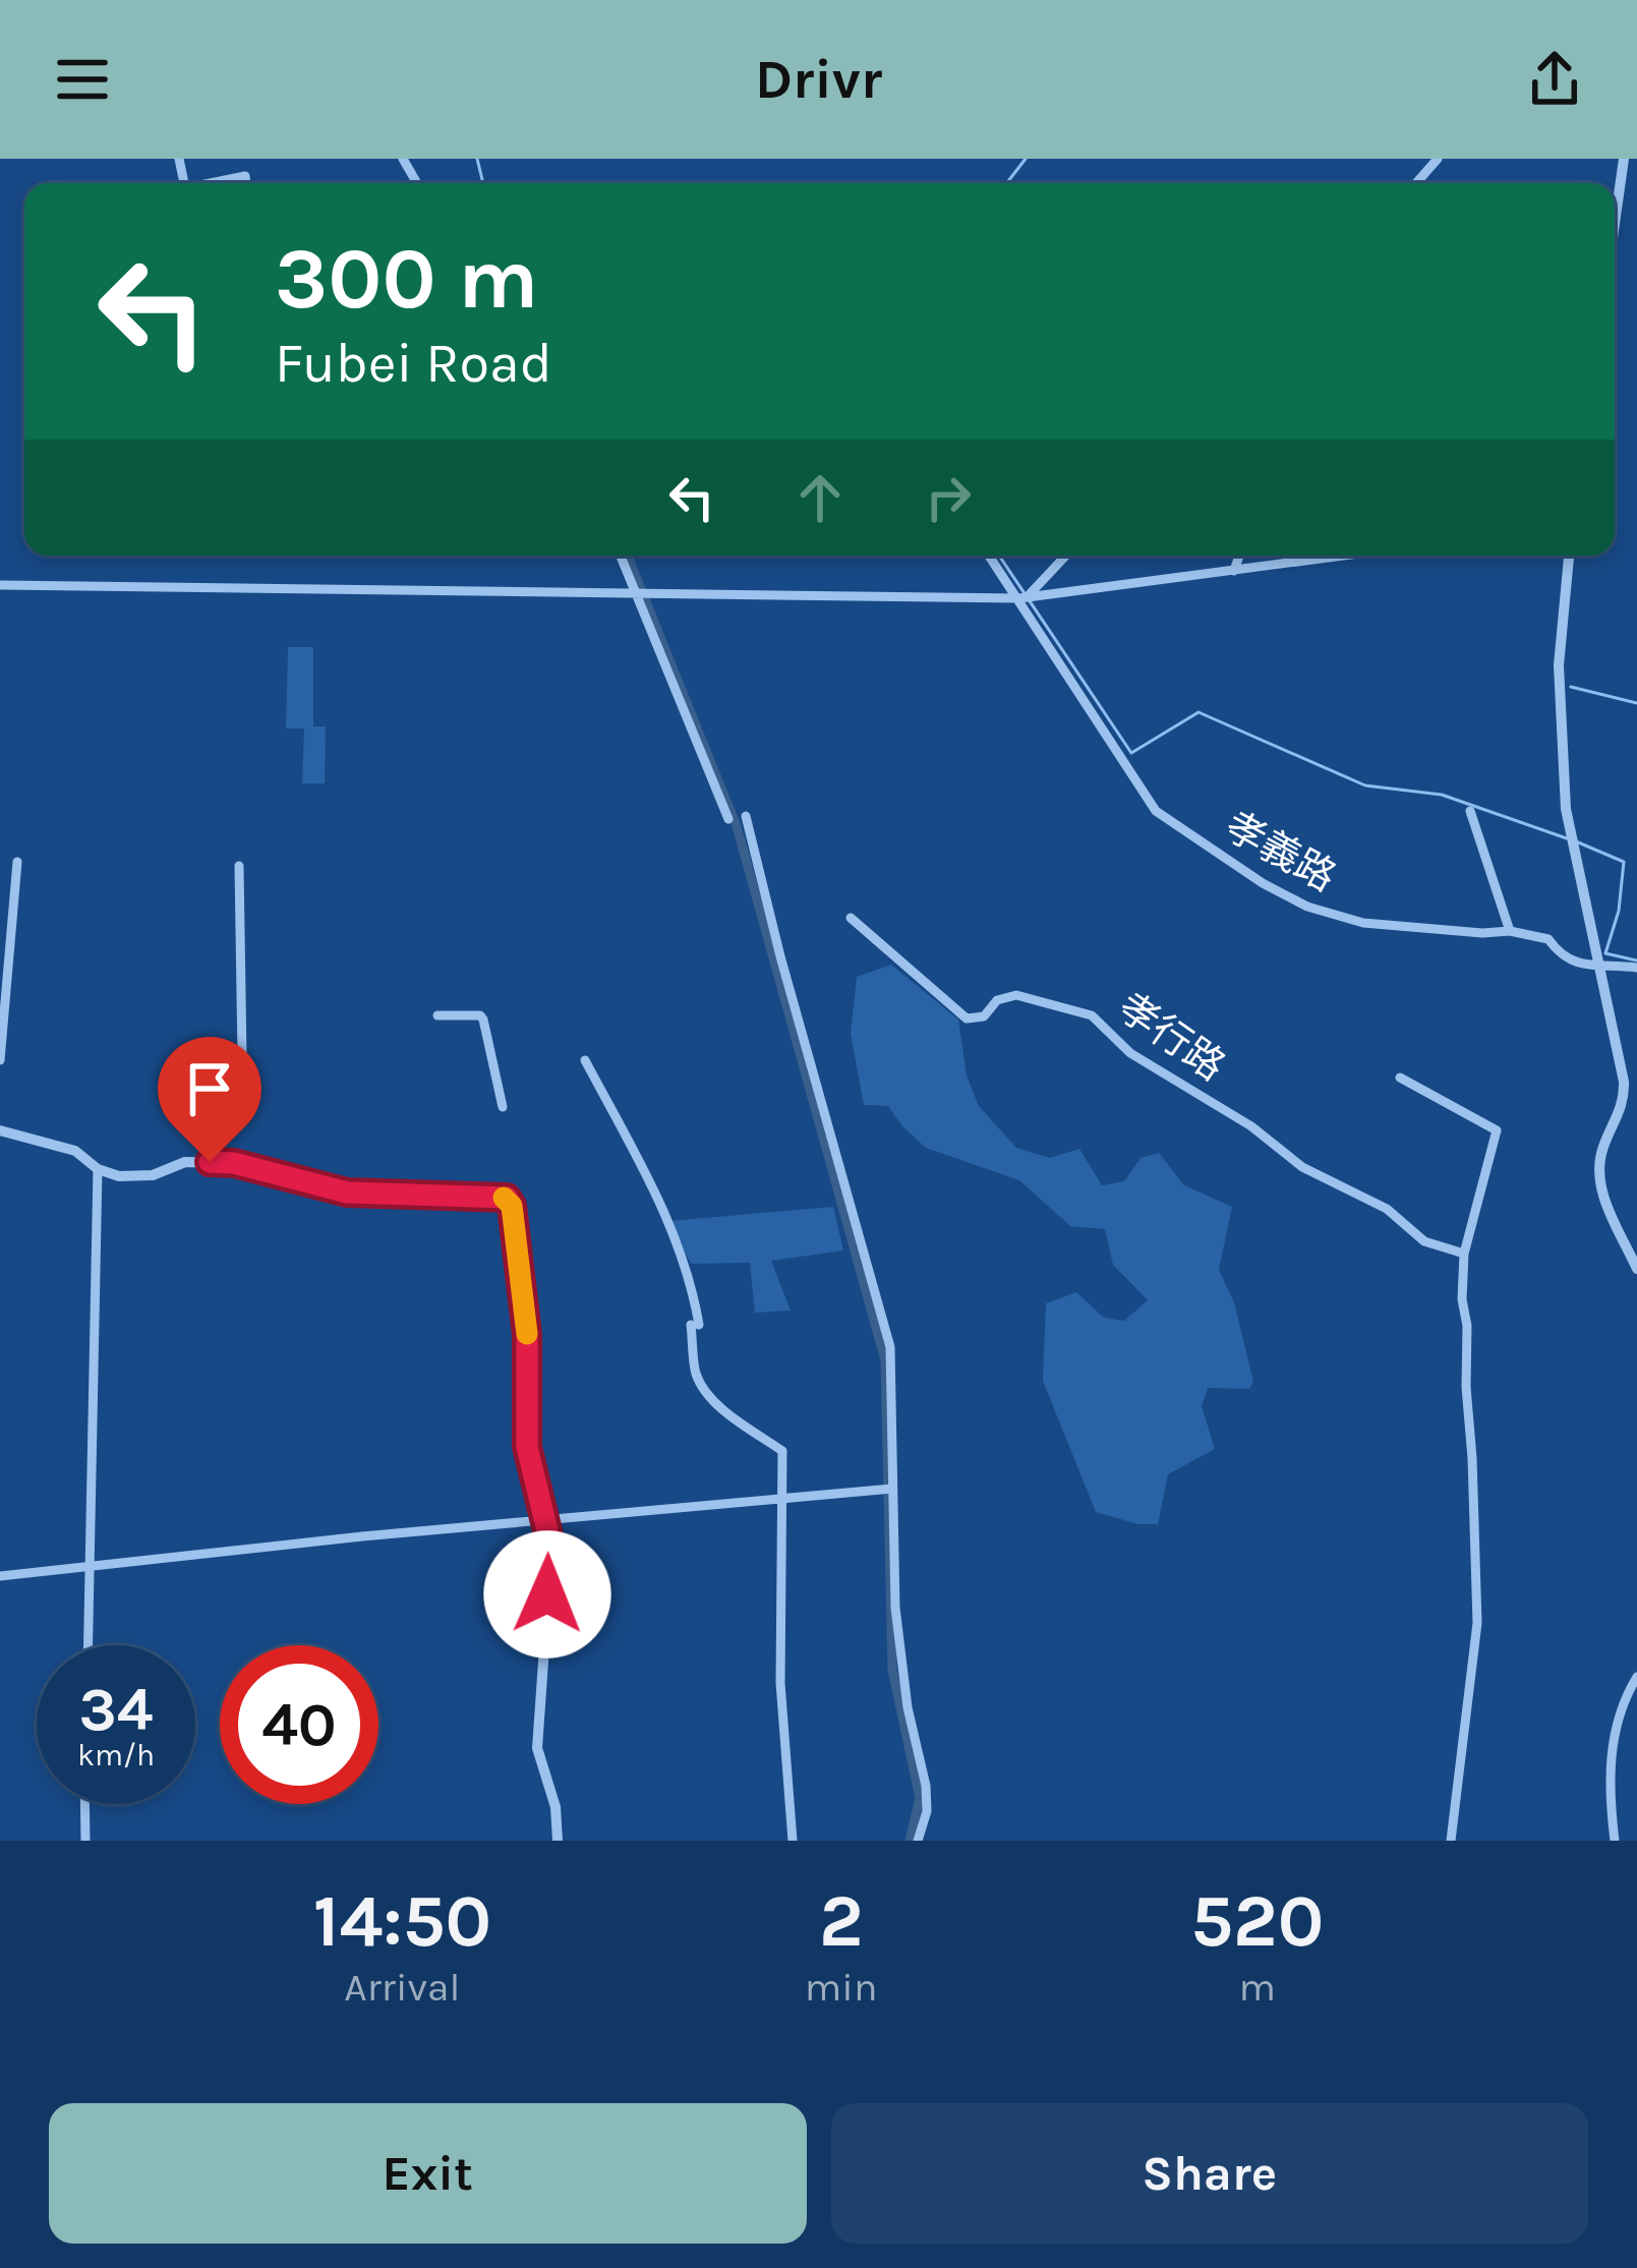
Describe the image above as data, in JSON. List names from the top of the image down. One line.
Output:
{"streets":{"street":["孝義路","孝行路"]},"page":{"header":"Drivr","turn":["300 m","Fubei Road"],"speed":"34 km/h","limit":"40","eta":["14:50","Arrival","2","min","520","m"],"buttons":["Exit","Share"]}}
